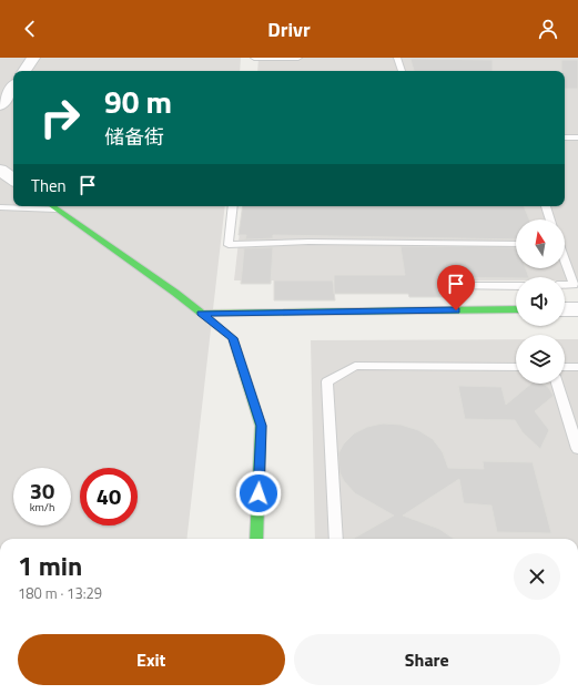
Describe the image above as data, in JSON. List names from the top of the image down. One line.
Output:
{"north":"top","page":{"header":"Drivr","turn":["90 m","储备街"],"then":"Then","speed":"30 km/h","limit":"40","heading":["1 min","180 m · 13:29"],"buttons":["Exit","Share"]}}
